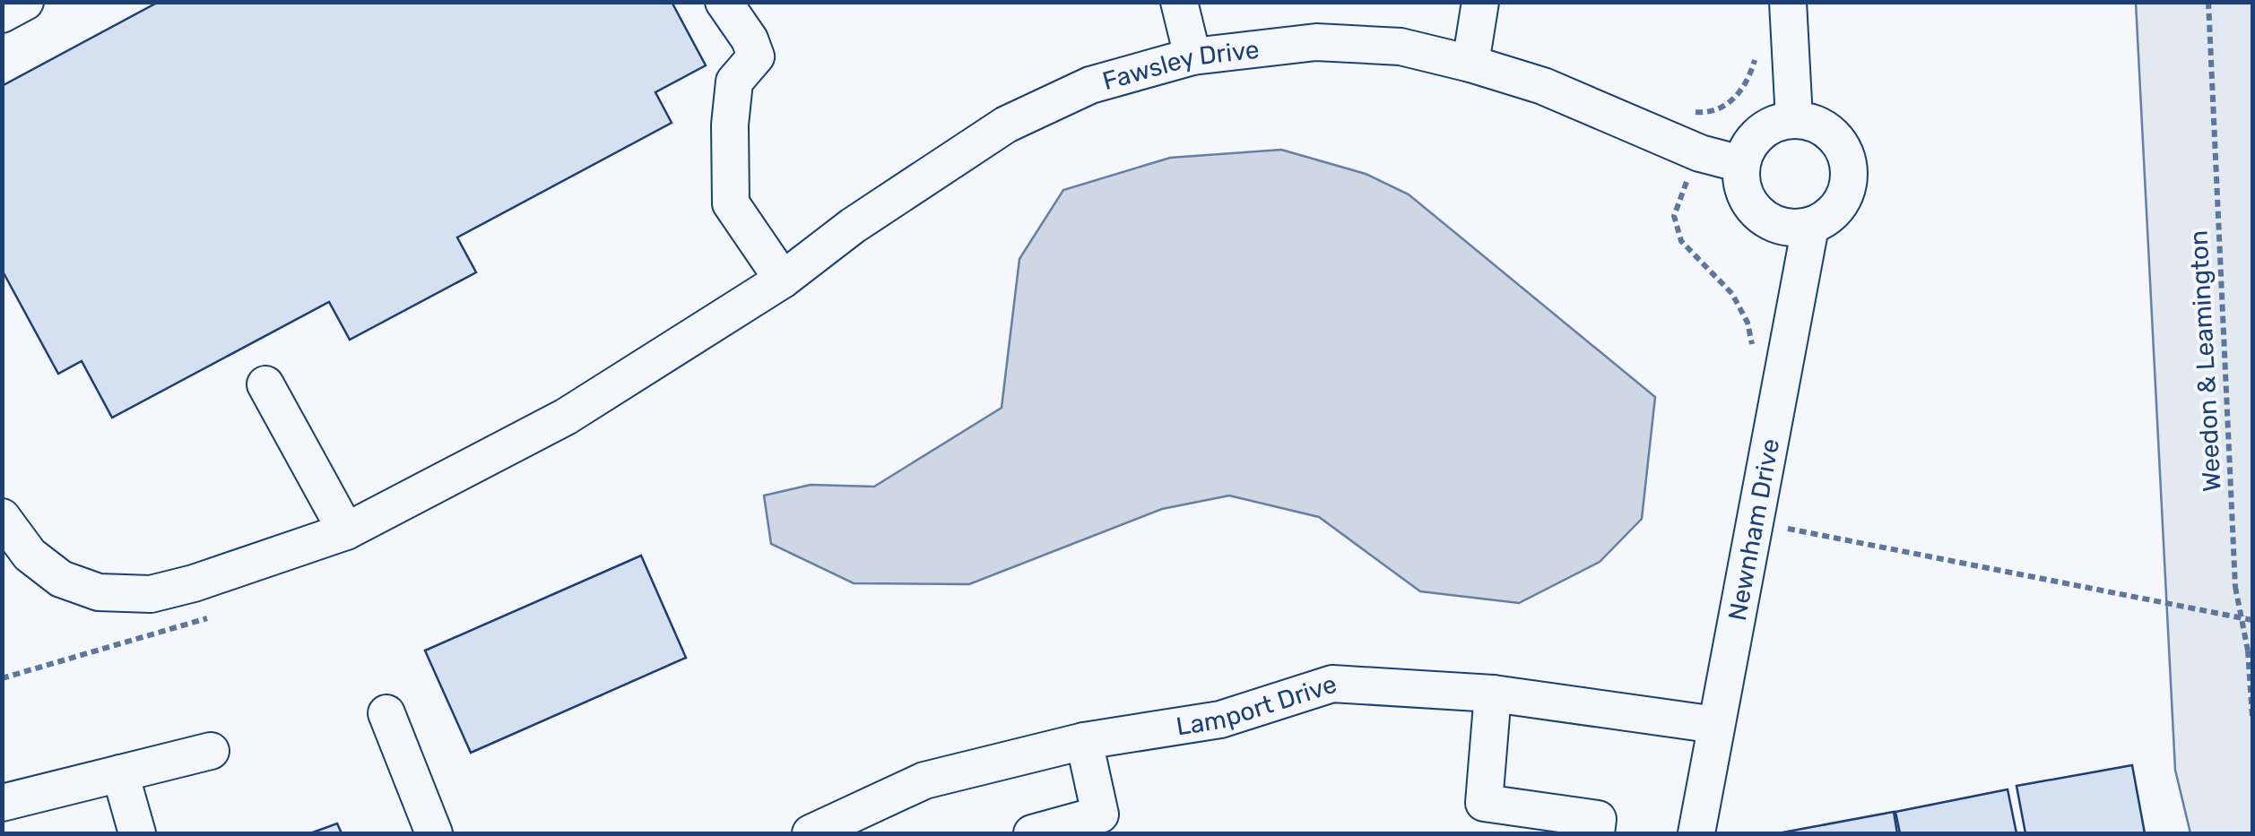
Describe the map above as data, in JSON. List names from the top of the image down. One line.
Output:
{"streets":{"street":["Fawsley Drive","Newnham Drive","Lamport Drive"],"path":["Weedon & Leamington"]},"crossings":[["Fawsley Drive","Newnham Drive"],["Newnham Drive","Lamport Drive"]]}
